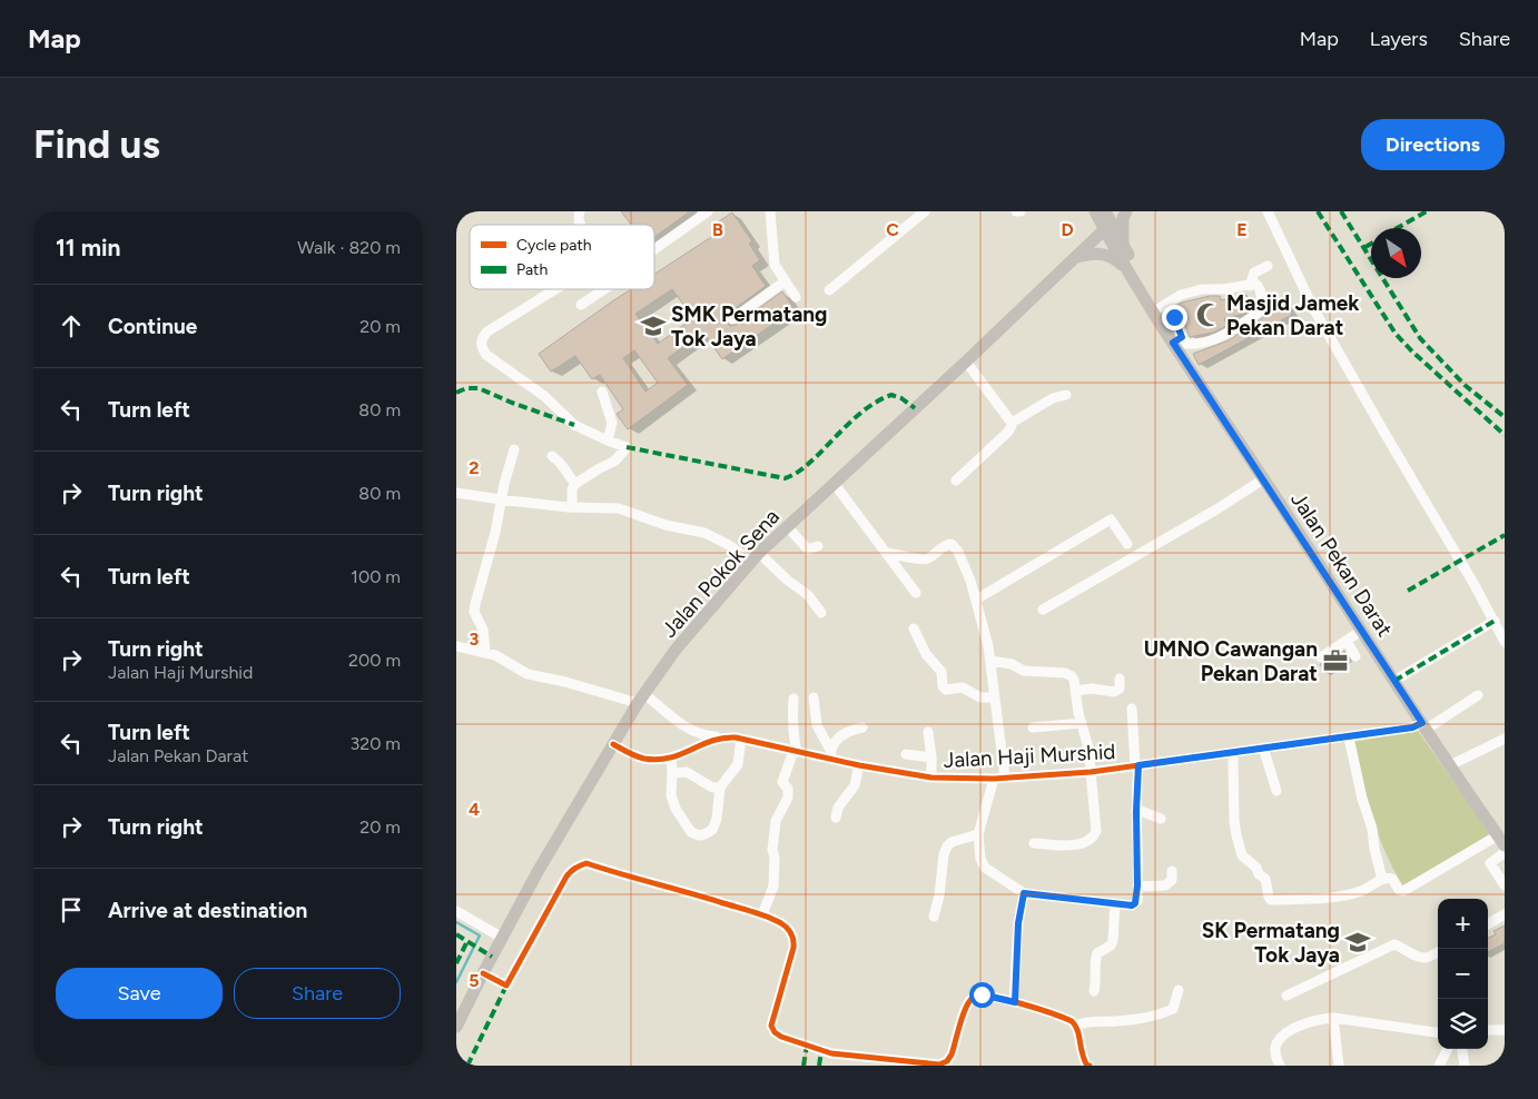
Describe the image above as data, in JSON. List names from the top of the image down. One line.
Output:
{"streets":{"main road":["Jalan Pekan Darat","Jalan Pokok Sena"],"street":["Jalan Haji Murshid"]},"crossings":[["Jalan Pekan Darat","Jalan Haji Murshid"],["Jalan Pokok Sena","Jalan Haji Murshid"]],"places":{"mosque":["Masjid Jamek Pekan Darat"],"school or university":["SMK Permatang Tok Jaya","SK Permatang Tok Jaya"],"office":["UMNO Cawangan Pekan Darat"]},"legend":["Cycle path","Path"],"north":"bottom right","page":{"header":"Map","nav":["Map","Layers","Share"],"buttons":["Directions",["Save","Share"]],"title":"Find us","heading":["11 min","Walk · 820 m"],"list":[["Continue","20 m"],["Turn left","80 m"],["Turn right","80 m"],["Turn left","100 m"],["Turn right","Jalan Haji Murshid","200 m"],["Turn left","Jalan Pekan Darat","320 m"],["Turn right","20 m"],"Arrive at destination"],"map_buttons":["+","−"]},"grid":{"columns":["B","C","D","E"],"rows":["2","3","4","5"]}}
